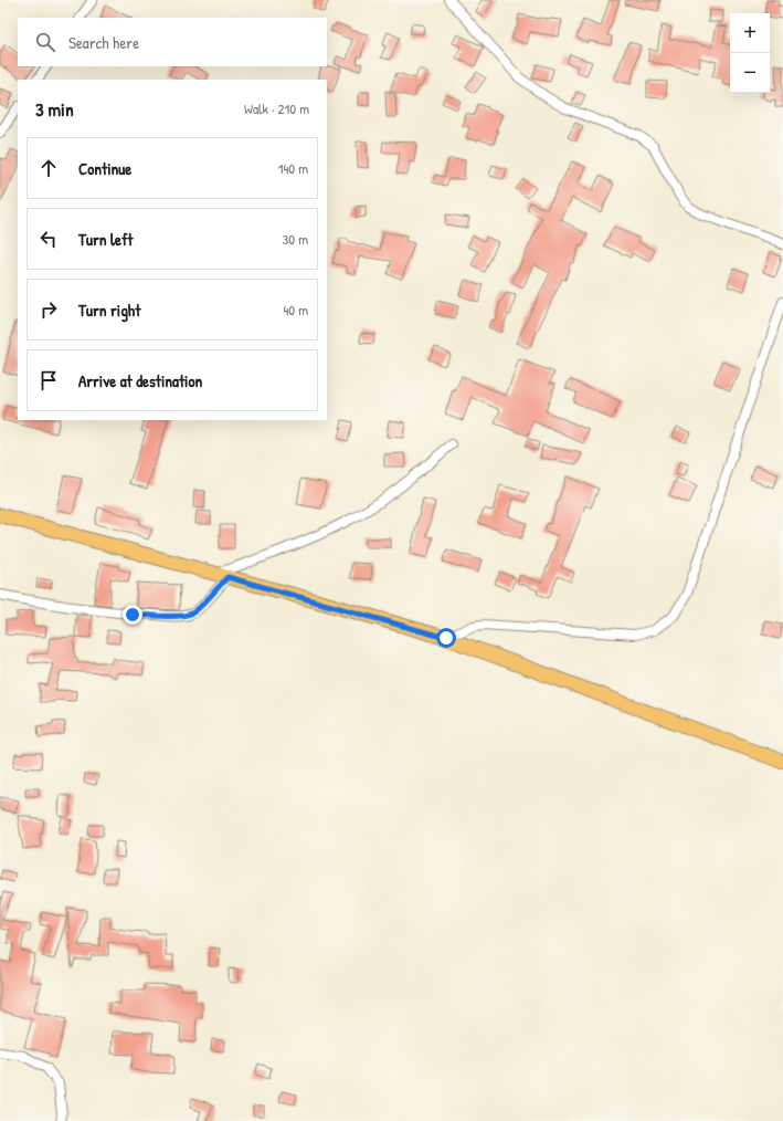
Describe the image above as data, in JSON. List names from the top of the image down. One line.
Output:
{"page":{"map_buttons":["+","−"],"search":"Search here","heading":["3 min","Walk · 210 m"],"list":[["Continue","140 m"],["Turn left","30 m"],["Turn right","40 m"],"Arrive at destination"]}}
